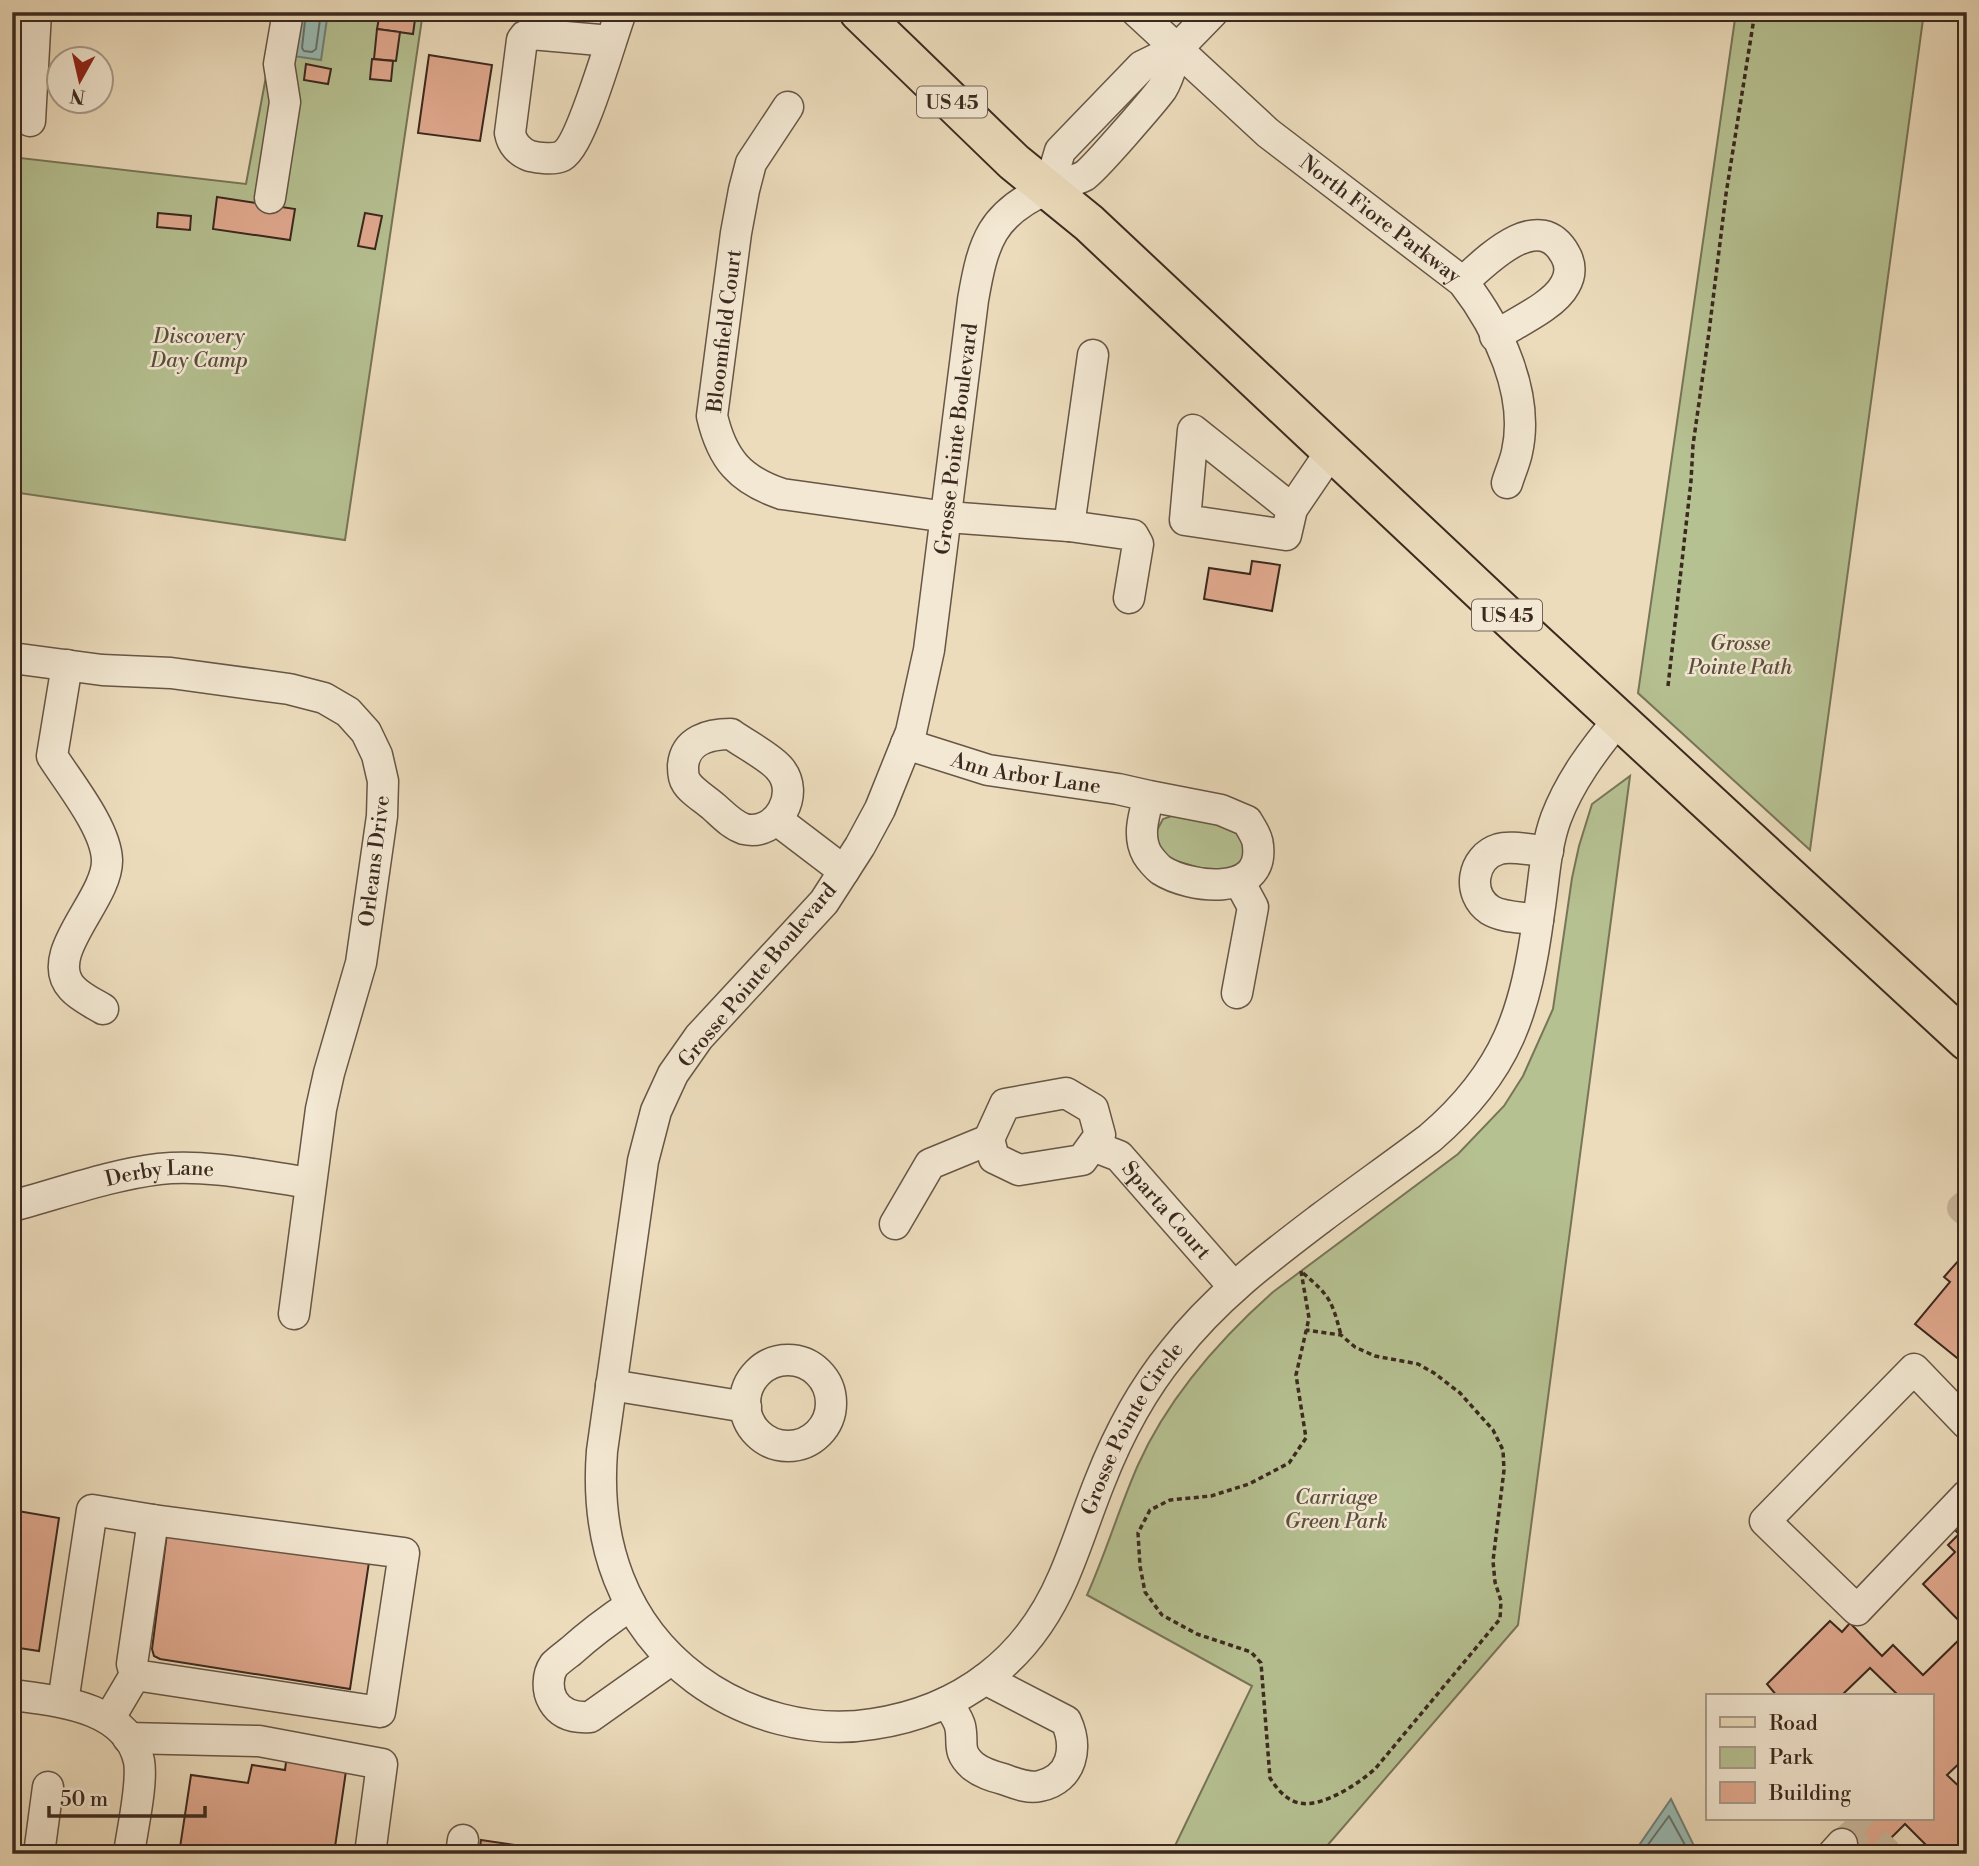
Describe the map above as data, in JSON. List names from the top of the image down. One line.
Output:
{"streets":{"main road":["US 45"],"street":["North Fiore Parkway","Bloomfield Court","Grosse Pointe Boulevard","Ann Arbor Lane","Orleans Drive","Derby Lane","Sparta Court","Grosse Pointe Circle"]},"crossings":[["US 45","Grosse Pointe Boulevard"],["US 45","Grosse Pointe Circle"],["Bloomfield Court","Grosse Pointe Boulevard"],["Grosse Pointe Boulevard","Ann Arbor Lane"],["Grosse Pointe Boulevard","Grosse Pointe Circle"],["Orleans Drive","Derby Lane"],["Sparta Court","Grosse Pointe Circle"]],"parks":["Discovery Day Camp","Grosse Pointe Path","Carriage Green Park"],"legend":["Road","Park","Building"],"scale_bar":"50 m","north":"bottom"}
